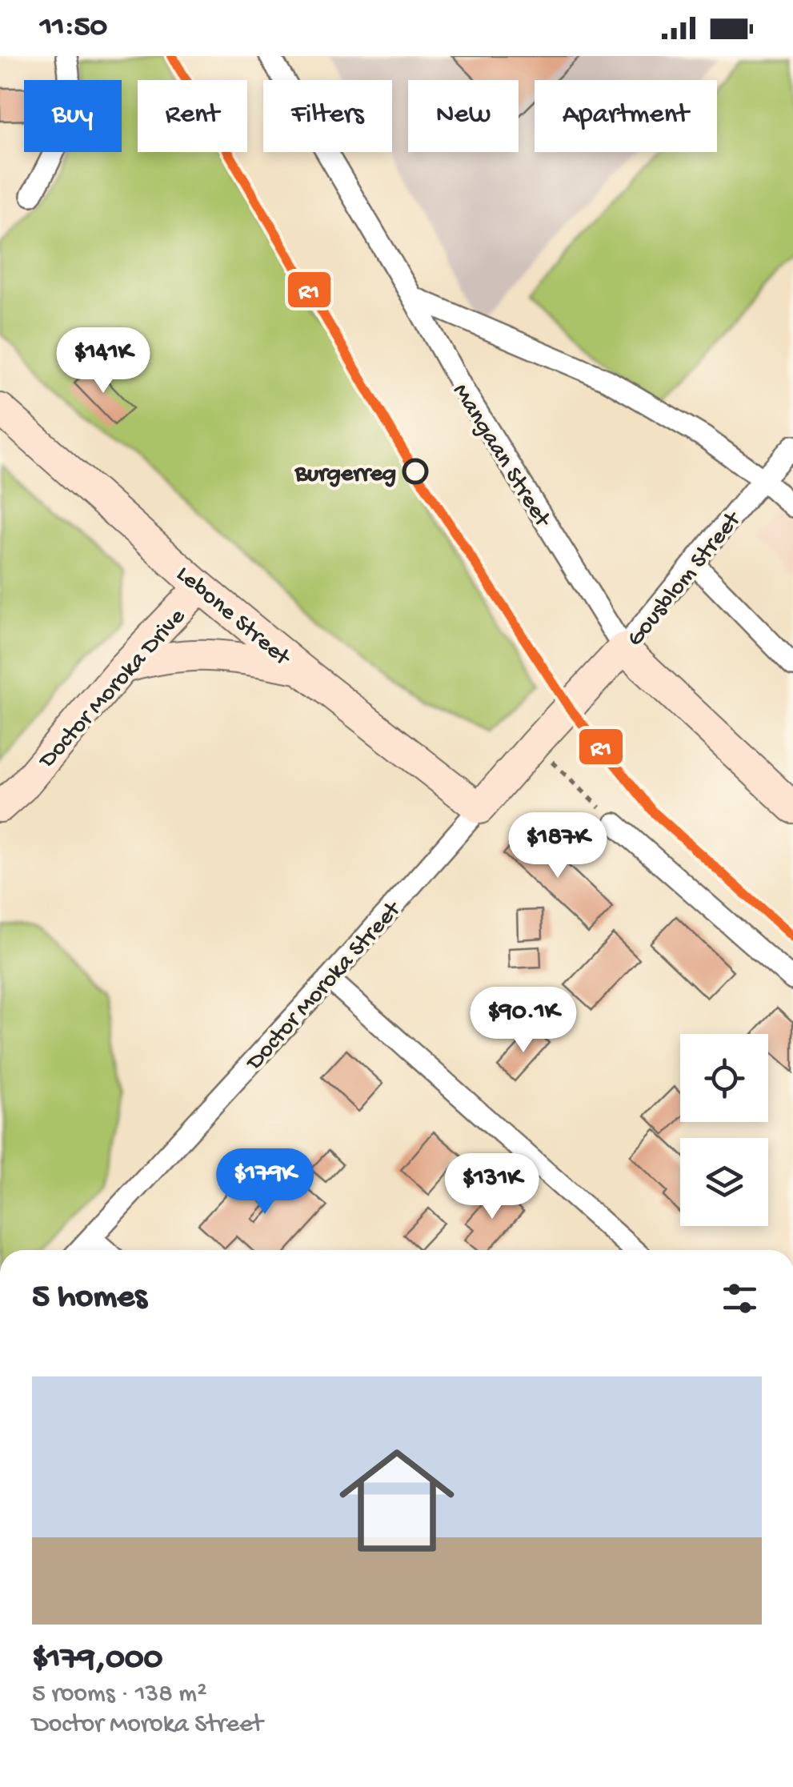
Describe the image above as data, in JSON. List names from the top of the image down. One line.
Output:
{"streets":{"street":["Mangaan Street","Gousblom Street","Lebone Street","Doctor Moroka Drive","Doctor Moroka Street"]},"crossings":[["Mangaan Street","Gousblom Street"],["Gousblom Street","Doctor Moroka Street"],["Lebone Street","Doctor Moroka Drive"],["Lebone Street","Doctor Moroka Street"]],"places":["Burgerreg"],"lines":["transit line R1"],"page":{"status":"11:50","chip":["Buy","Rent","Filters","New","Apartment"],"price":["$141K","$187K","$90.1K","$179K","$131K"],"heading":"5 homes","list":[{"name":"$179,000","note":"5 rooms · 138 m² · Doctor Moroka Street"}]}}
